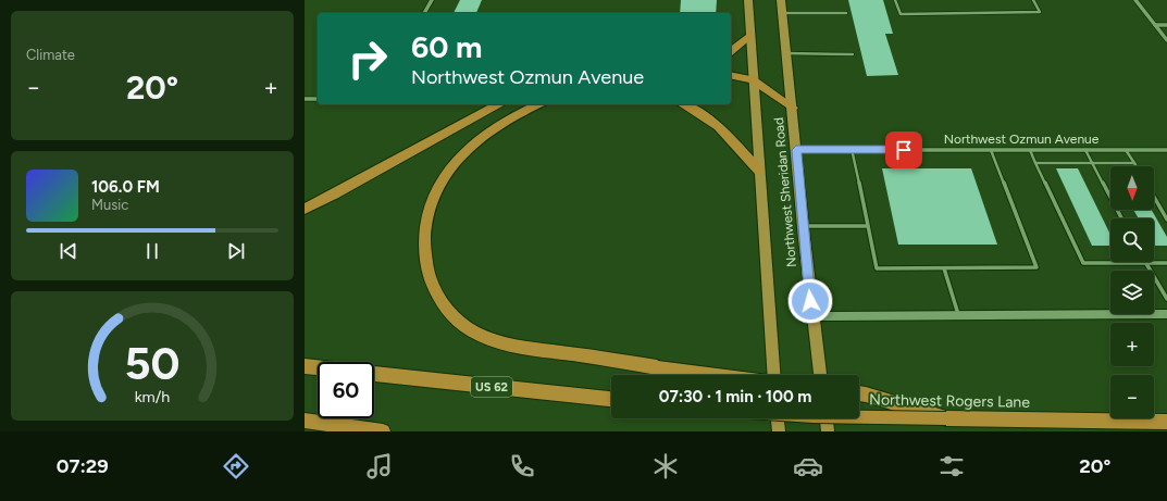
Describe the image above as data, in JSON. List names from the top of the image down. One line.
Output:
{"streets":{"highway":["US 62","Northwest Rogers Lane"],"main road":["Northwest Sheridan Road"],"street":["Northwest Ozmun Avenue"]},"crossings":[["Northwest Ozmun Avenue","Northwest Sheridan Road"]],"north":"bottom","page":{"tile":"Climate","turn":["60 m","Northwest Ozmun Avenue"],"heat":["−","20°","+"],"map_buttons":["+","−"],"song":["106.0 FM","Music"],"limit":"60","trip":"07:30 · 1 min · 100 m","tabs":["07:29","20°"],"gauge":["50","km/h"]}}
